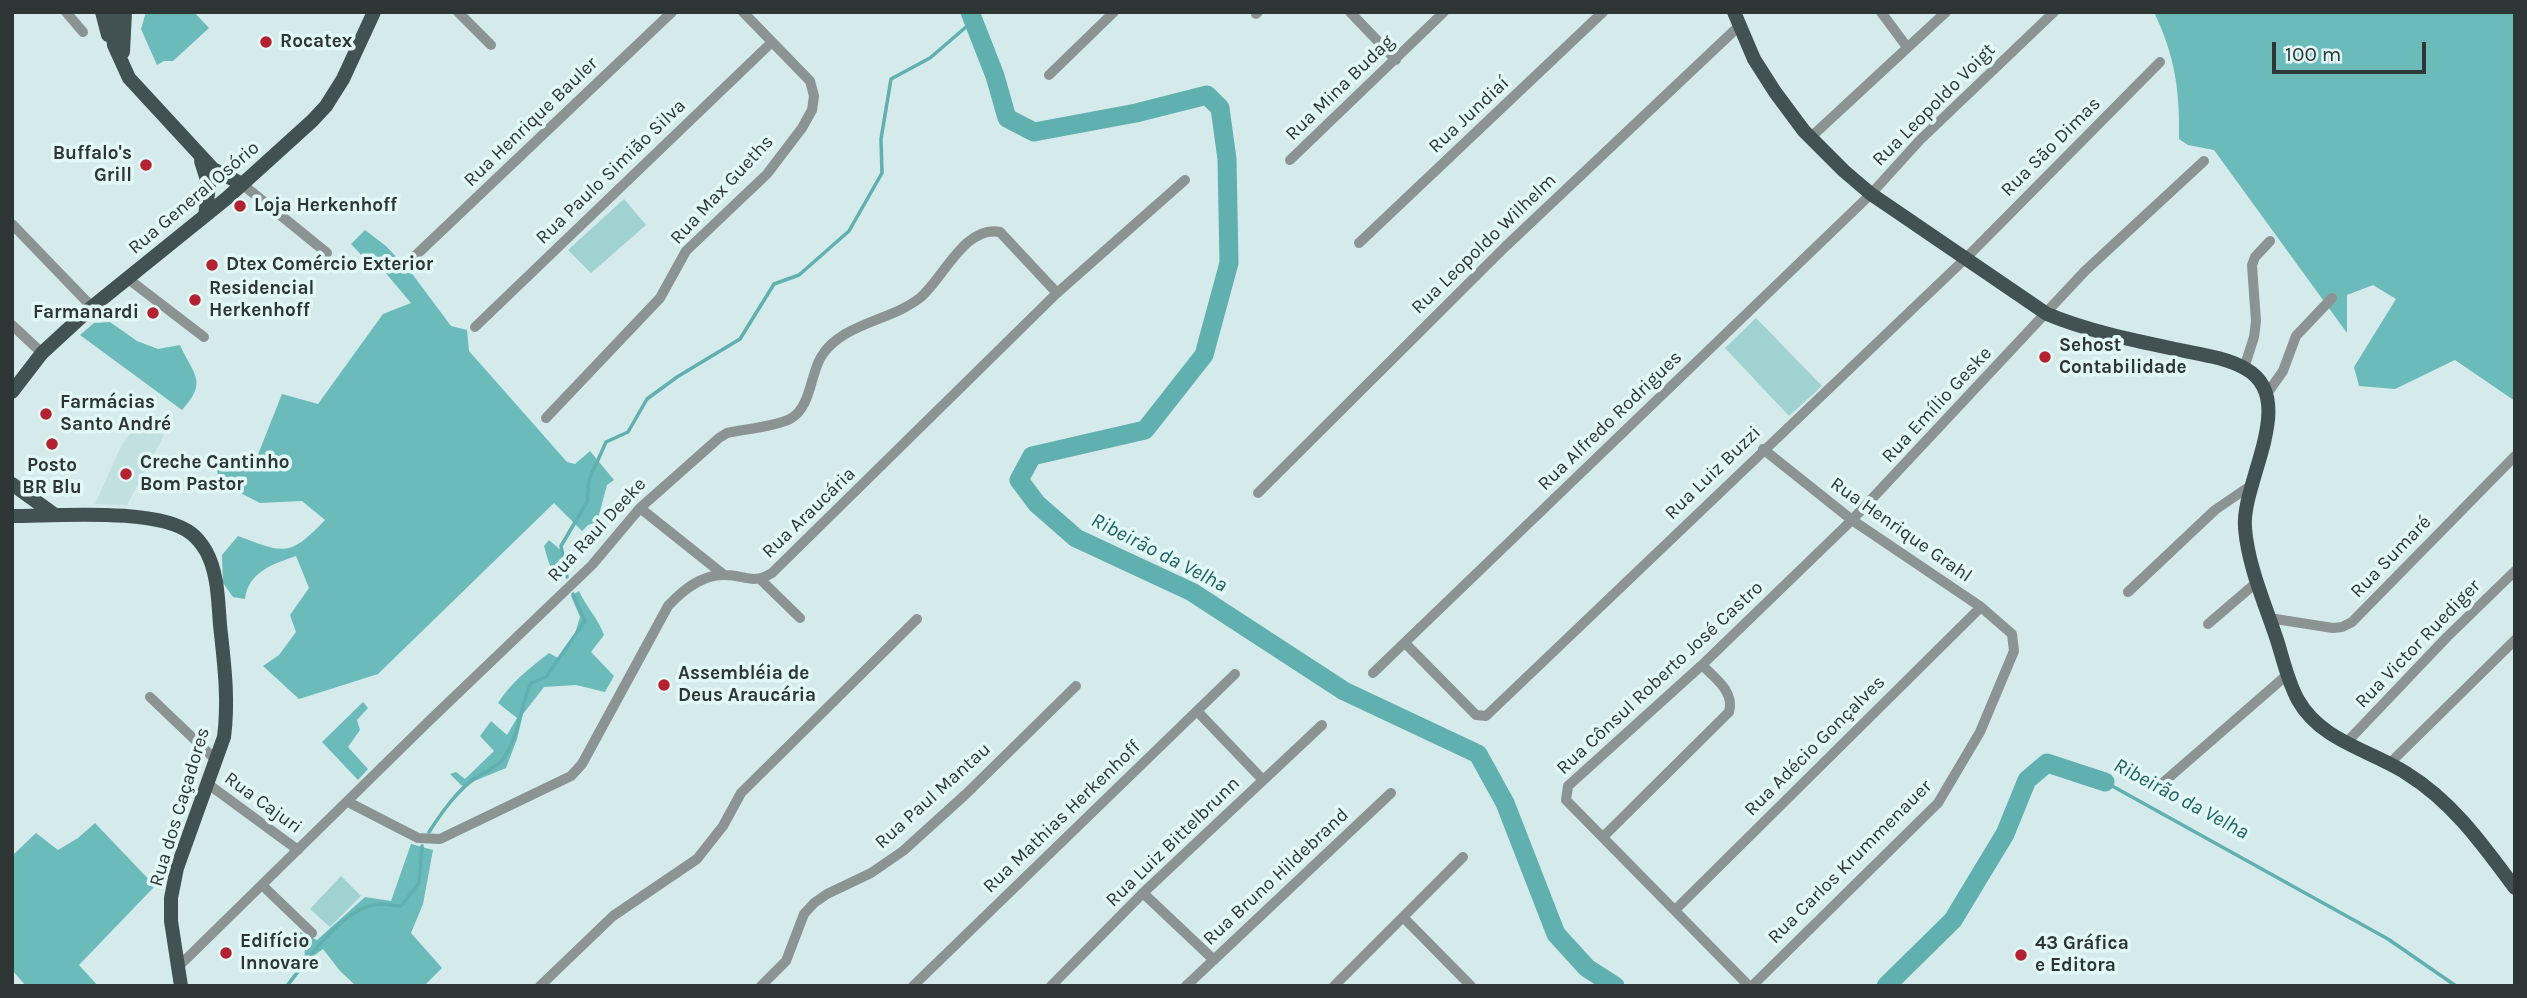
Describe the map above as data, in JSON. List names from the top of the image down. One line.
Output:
{"streets":{"main road":["Rua General Osório","Rua dos Caçadores"],"street":["Rua Mina Budag","Rua Leopoldo Voigt","Rua Jundiaí","Rua Henrique Bauler","Rua São Dimas","Rua Paulo Simião Silva","Rua Max Gueths","Rua Leopoldo Wilhelm","Rua Emílio Geske","Rua Alfredo Rodrigues","Rua Luiz Buzzi","Rua Araucária","Rua Raul Deeke","Rua Henrique Grahl","Rua Sumaré","Rua Victor Ruediger","Rua Cônsul Roberto José Castro","Rua Adécio Gonçalves","Rua Paul Mantau","Rua Cajuri","Rua Mathias Herkenhoff","Rua Luiz Bittelbrunn","Rua Carlos Krummenauer","Rua Bruno Hildebrand"]},"crossings":[["Rua Leopoldo Voigt","Rua Alfredo Rodrigues"],["Rua São Dimas","Rua Luiz Buzzi"],["Rua Paulo Simião Silva","Rua Max Gueths"],["Rua Emílio Geske","Rua Henrique Grahl"],["Rua Emílio Geske","Rua Cônsul Roberto José Castro"],["Rua Alfredo Rodrigues","Rua Luiz Buzzi"],["Rua Luiz Buzzi","Rua Henrique Grahl"],["Rua Araucária","Rua Raul Deeke"],["Rua Raul Deeke","Rua Cajuri"],["Rua Raul Deeke","Rua dos Caçadores"],["Rua Henrique Grahl","Rua Cônsul Roberto José Castro"],["Rua Henrique Grahl","Rua Adécio Gonçalves"],["Rua Henrique Grahl","Rua Carlos Krummenauer"],["Rua Cônsul Roberto José Castro","Rua Adécio Gonçalves"],["Rua Cônsul Roberto José Castro","Rua Carlos Krummenauer"],["Rua Cajuri","Rua dos Caçadores"]],"water":["Ribeirão da Velha"],"places":["Rocatex","Buffalo's Grill","Loja Herkenhoff","Dtex Comércio Exterior","Residencial Herkenhoff","Farmanardi","Sehost Contabilidade","Farmácias Santo André","Posto BR Blu","Creche Cantinho Bom Pastor","Assembléia de Deus Araucária","Edifício Innovare","43 Gráfica e Editora"],"scale_bar":"100 m"}
